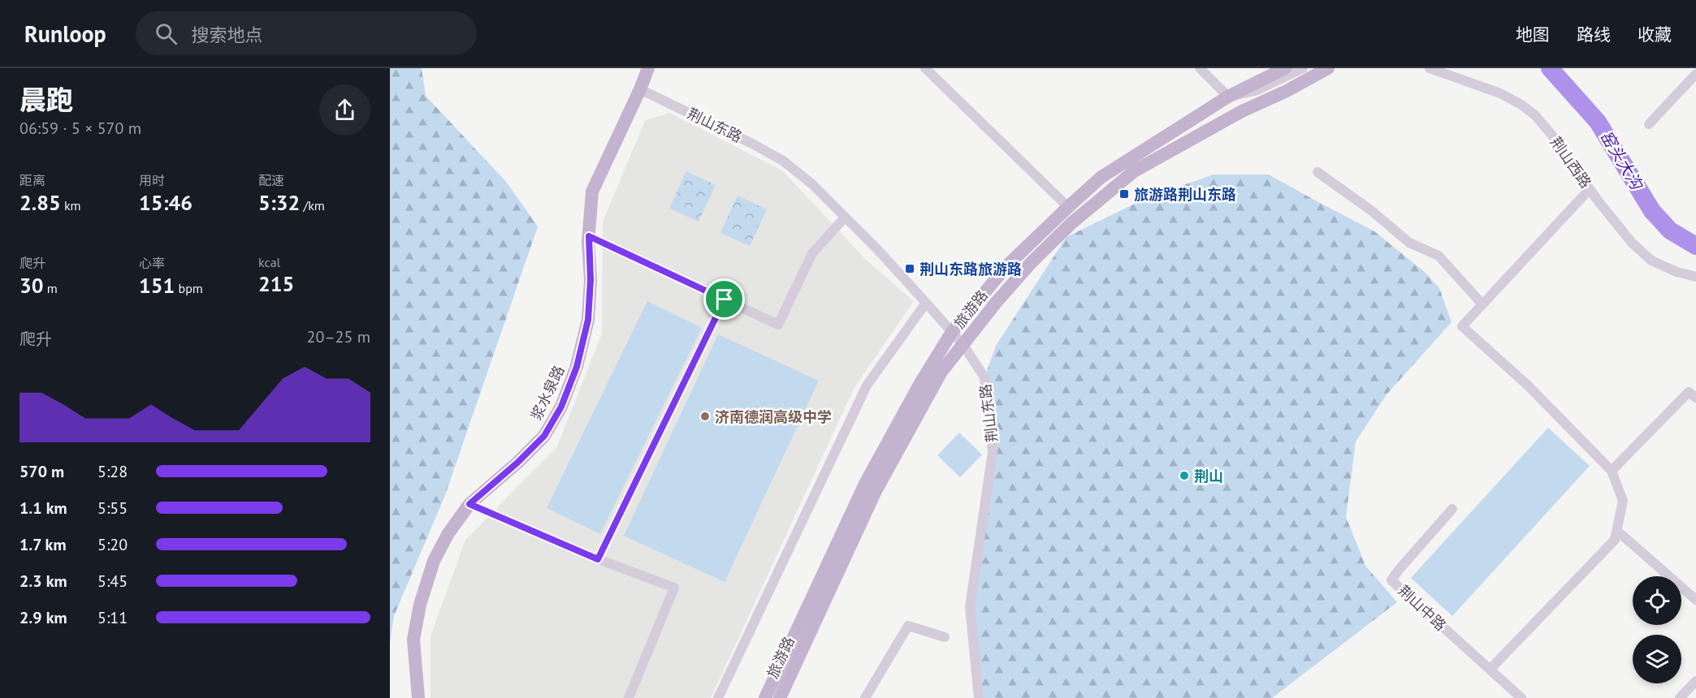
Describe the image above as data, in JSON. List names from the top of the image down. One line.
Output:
{"streets":{"main road":["旅游路","浆水泉路"],"street":["荆山东路","荆山西路","荆山中路"]},"crossings":[["荆山东路","旅游路"],["荆山东路","浆水泉路"]],"water":["窑头大沟"],"places":{"transit":["旅游路荆山东路","荆山东路旅游路"],"other":["济南德润高级中学","荆山"]},"page":{"header":"Runloop","search":"搜索地点","nav":["地图","路线","收藏"],"heading":["晨跑","06:59 · 5 × 570 m"],"stats":[["距离","2.85 km"],["用时","15:46"],["配速","5:32 /km"],["爬升","30 m"],["心率","151 bpm"],["kcal","215"]],"chart":["爬升","20–25 m"],"list":[{"name":"570 m","note":"5:28"},{"name":"1.1 km","note":"5:55"},{"name":"1.7 km","note":"5:20"},{"name":"2.3 km","note":"5:45"},{"name":"2.9 km","note":"5:11"}]}}
